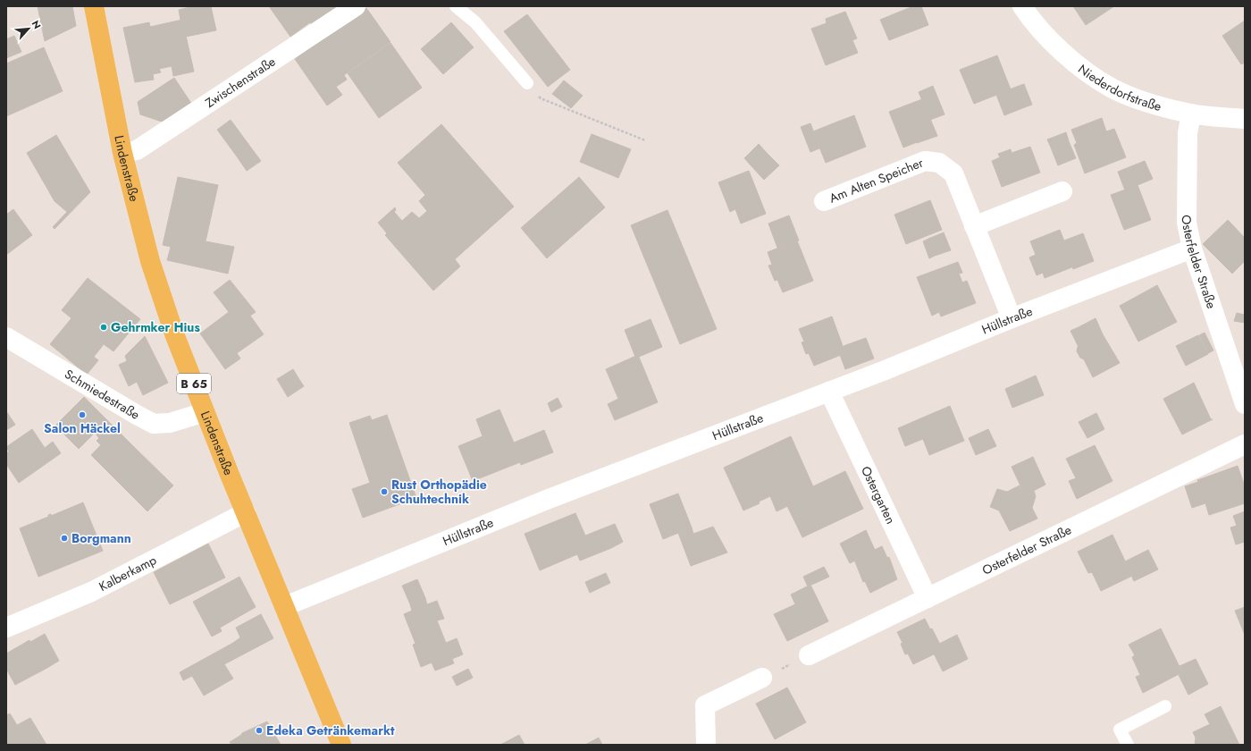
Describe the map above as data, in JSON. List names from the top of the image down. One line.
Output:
{"streets":{"main road":["Lindenstraße","B 65"],"street":["Zwischenstraße","Niederdorfstraße","Am Alten Speicher","Osterfelder Straße","Hüllstraße","Schmiedestraße","Ostergarten","Kalberkamp"]},"crossings":[["Zwischenstraße","Lindenstraße"],["Niederdorfstraße","Osterfelder Straße"],["Lindenstraße","Hüllstraße"],["Lindenstraße","Schmiedestraße"],["Lindenstraße","Kalberkamp"],["Am Alten Speicher","Hüllstraße"],["Osterfelder Straße","Hüllstraße"],["Osterfelder Straße","Ostergarten"],["Hüllstraße","Ostergarten"]],"places":["Gehrmker Hius","Salon Häckel","Rust Orthopädie Schuhtechnik","Borgmann","Edeka Getränkemarkt"],"north":"top right"}
